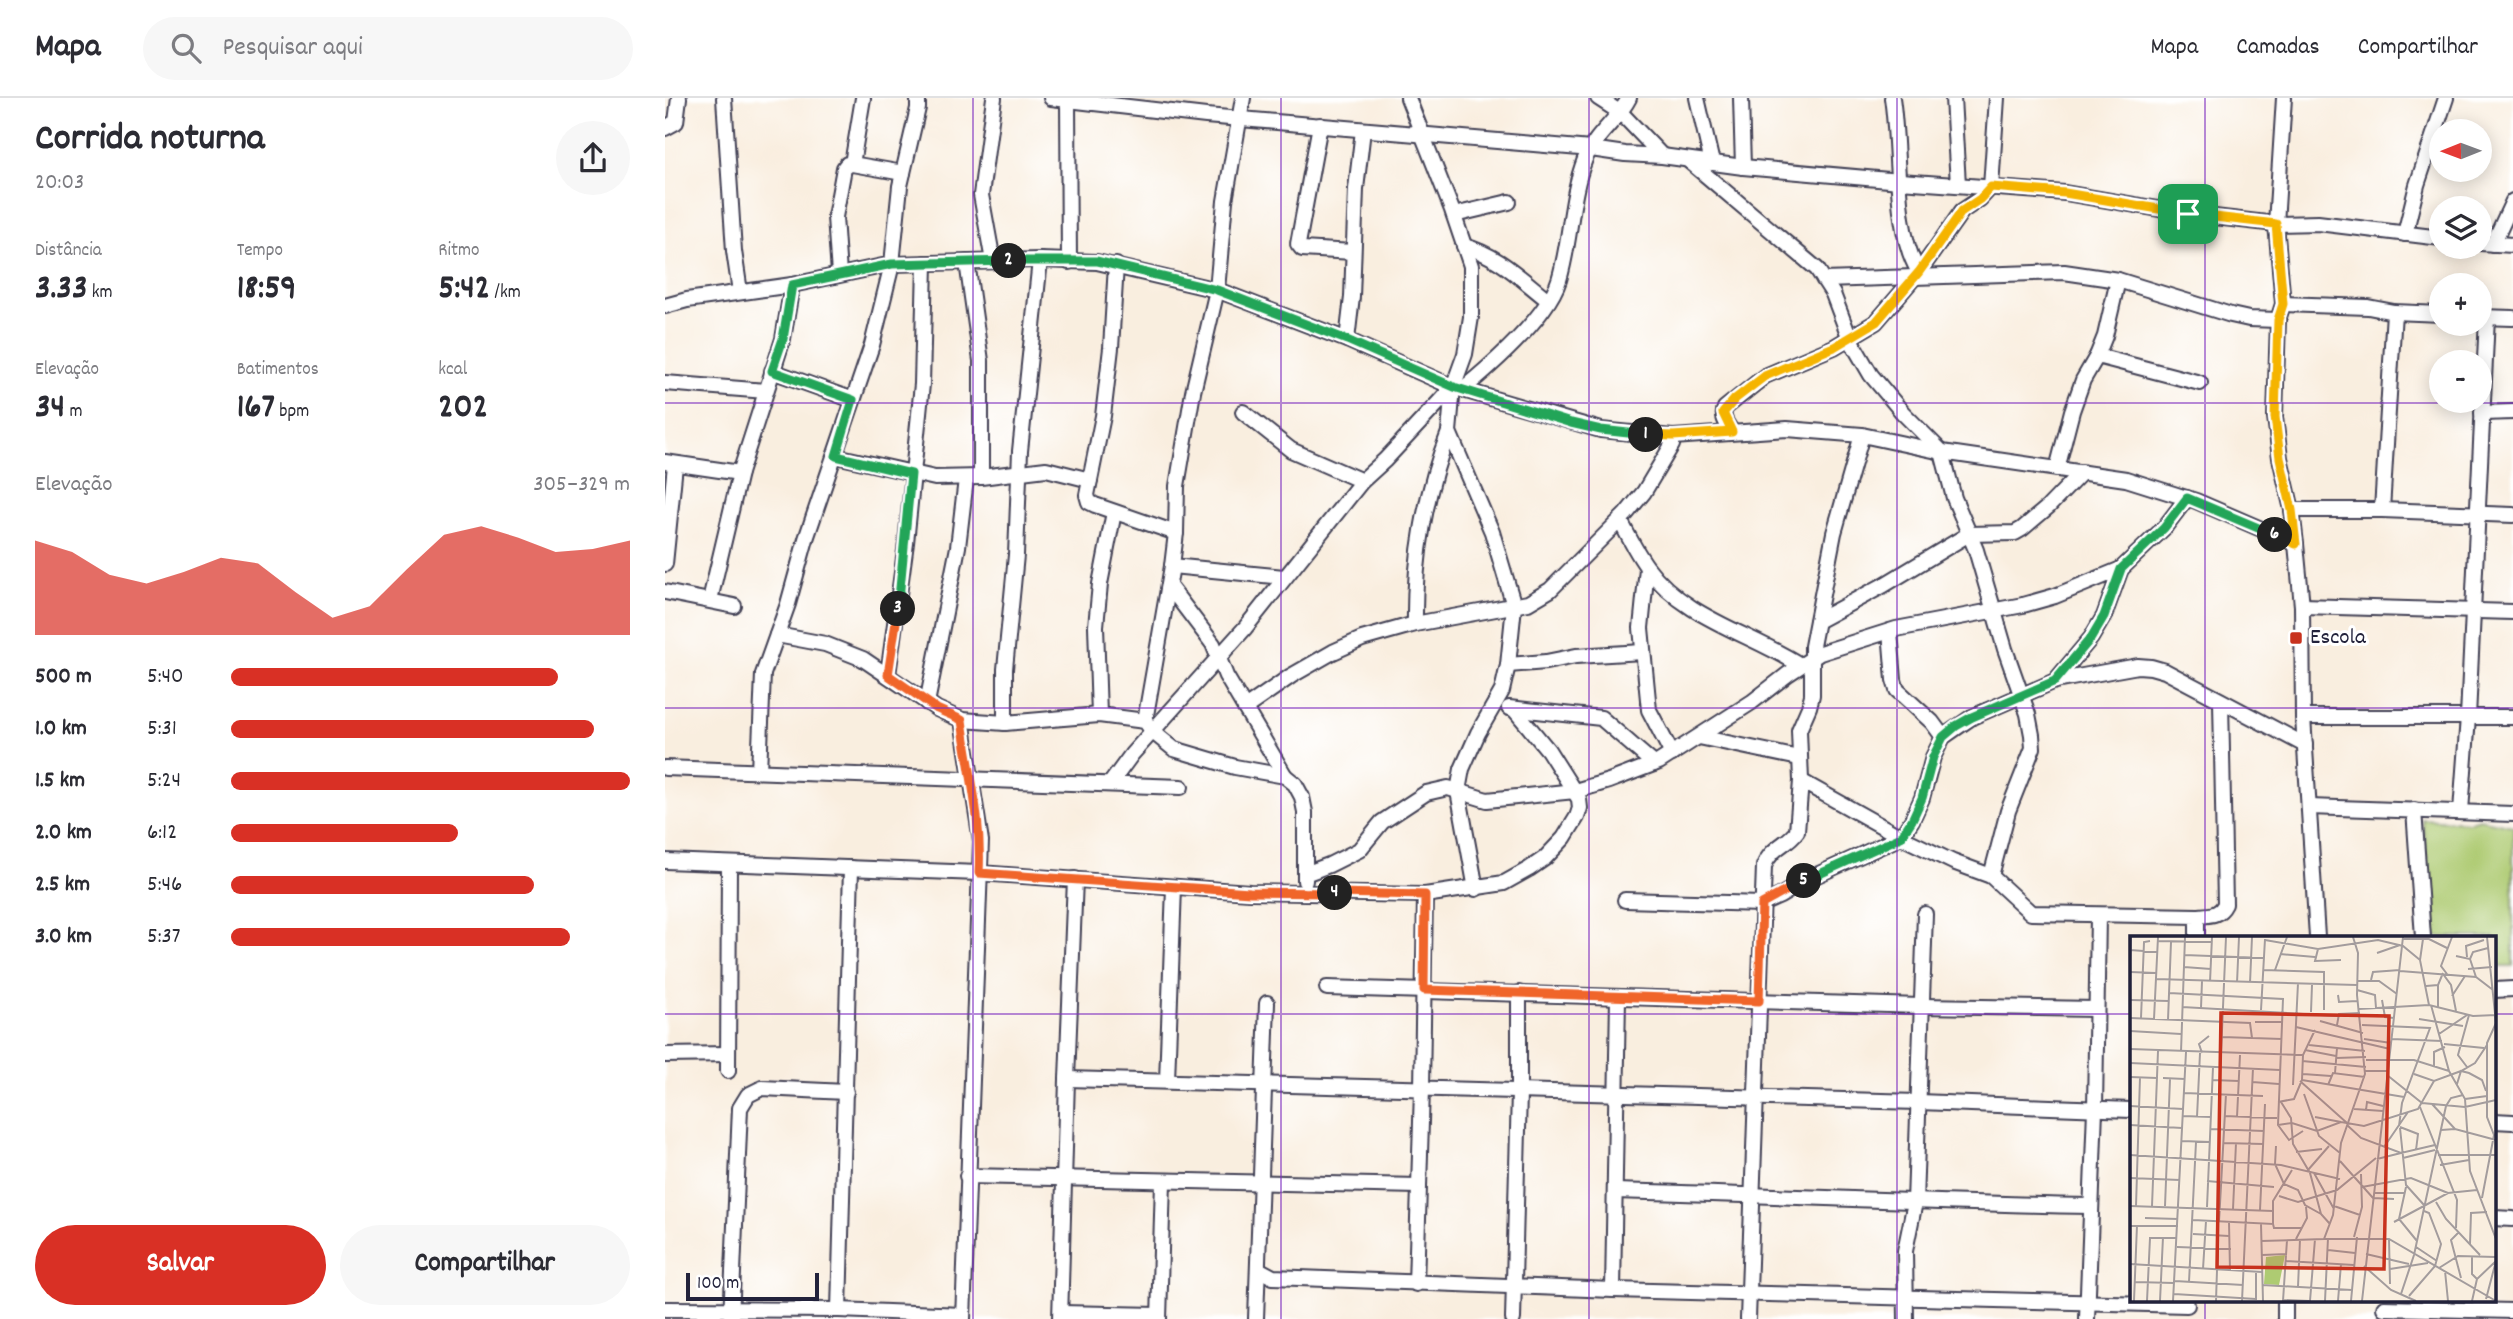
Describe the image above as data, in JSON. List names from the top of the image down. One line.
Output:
{"places":{"transit":["Escola"]},"scale_bar":"100 m","north":"left","page":{"header":"Mapa","search":"Pesquisar aqui","nav":["Mapa","Camadas","Compartilhar"],"heading":["Corrida noturna","20:03"],"map_buttons":["+","−"],"stats":[["Distância","3.33 km"],["Tempo","18:59"],["Ritmo","5:42 /km"],["Elevação","34 m"],["Batimentos","167 bpm"],["kcal","202"]],"pins":["2","1","6","3","5","4"],"chart":["Elevação","305–329 m"],"list":[{"name":"500 m","note":"5:40"},{"name":"1.0 km","note":"5:31"},{"name":"1.5 km","note":"5:24"},{"name":"2.0 km","note":"6:12"},{"name":"2.5 km","note":"5:46"},{"name":"3.0 km","note":"5:37"}],"buttons":["Salvar","Compartilhar"],"scale":"100 m"}}
